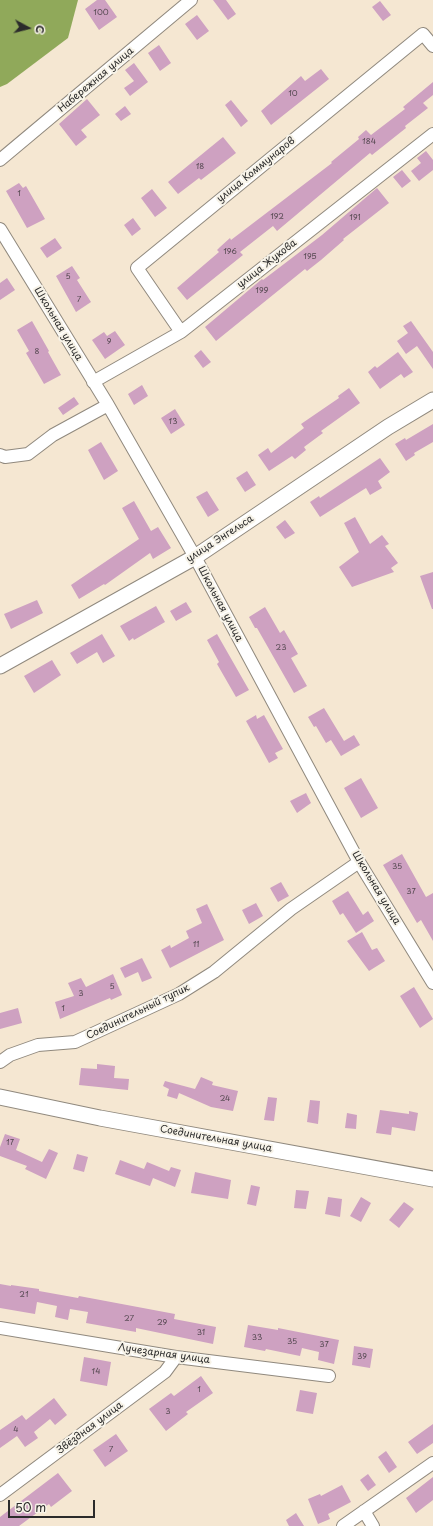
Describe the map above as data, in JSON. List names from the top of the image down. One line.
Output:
{"streets":{"street":["Набережная улица","улица Коммунаров","улица Жукова","Школьная улица","улица Энгельса","Соединительный тупик","Соединительная улица","Лучезарная улица","Звёздная улица"]},"crossings":[["улица Коммунаров","улица Жукова"],["улица Жукова","Школьная улица"],["Школьная улица","улица Энгельса"],["Школьная улица","Соединительный тупик"],["Лучезарная улица","Звёздная улица"]],"house_numbers":["100","10","184","18","1","192","191","196","195","5","199","7","9","8","13","23","35","37","11","5","3","1","24","17","21","27","29","31","33","35","37","39","14","1","3","4","7"],"scale_bar":"50 m","north":"right"}
